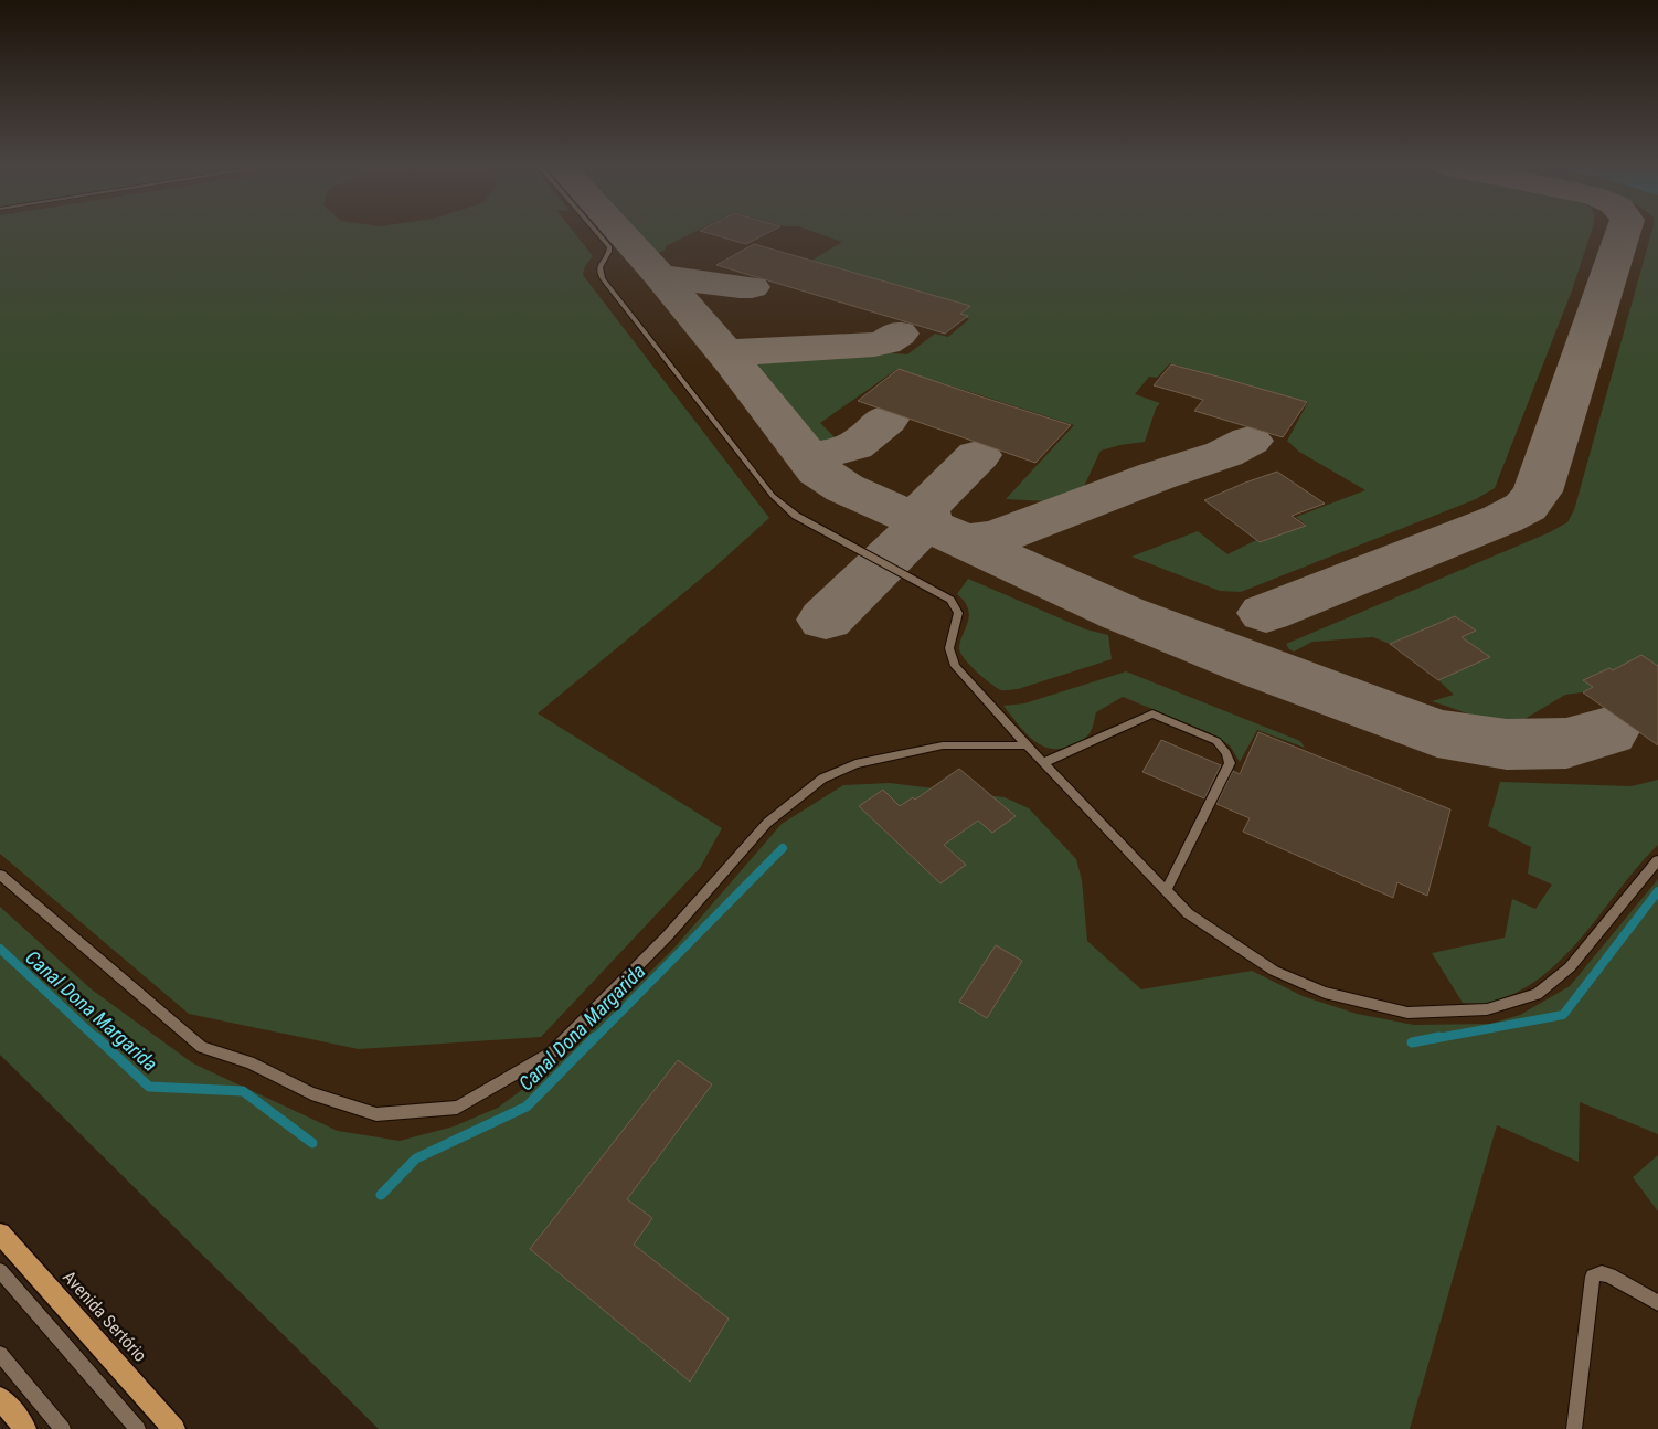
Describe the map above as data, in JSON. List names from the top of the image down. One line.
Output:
{"streets":{"main road":["Avenida Sertório"]},"water":["Canal Dona Margarida"]}
